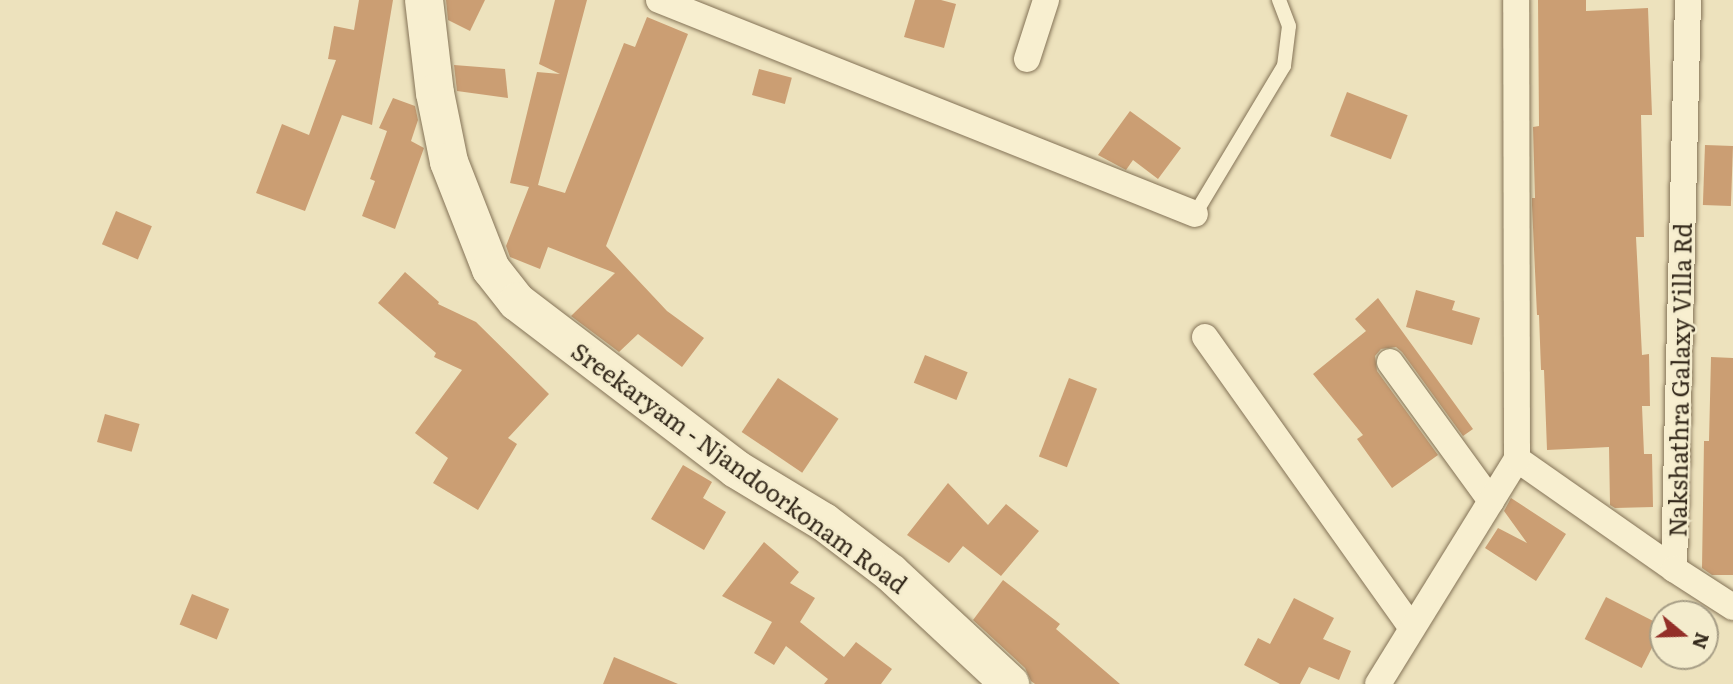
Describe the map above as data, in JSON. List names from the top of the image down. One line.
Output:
{"streets":{"main road":["Sreekaryam - Njandoorkonam Road"],"street":["Nakshathra Galaxy Villa Rd"]},"north":"right"}
